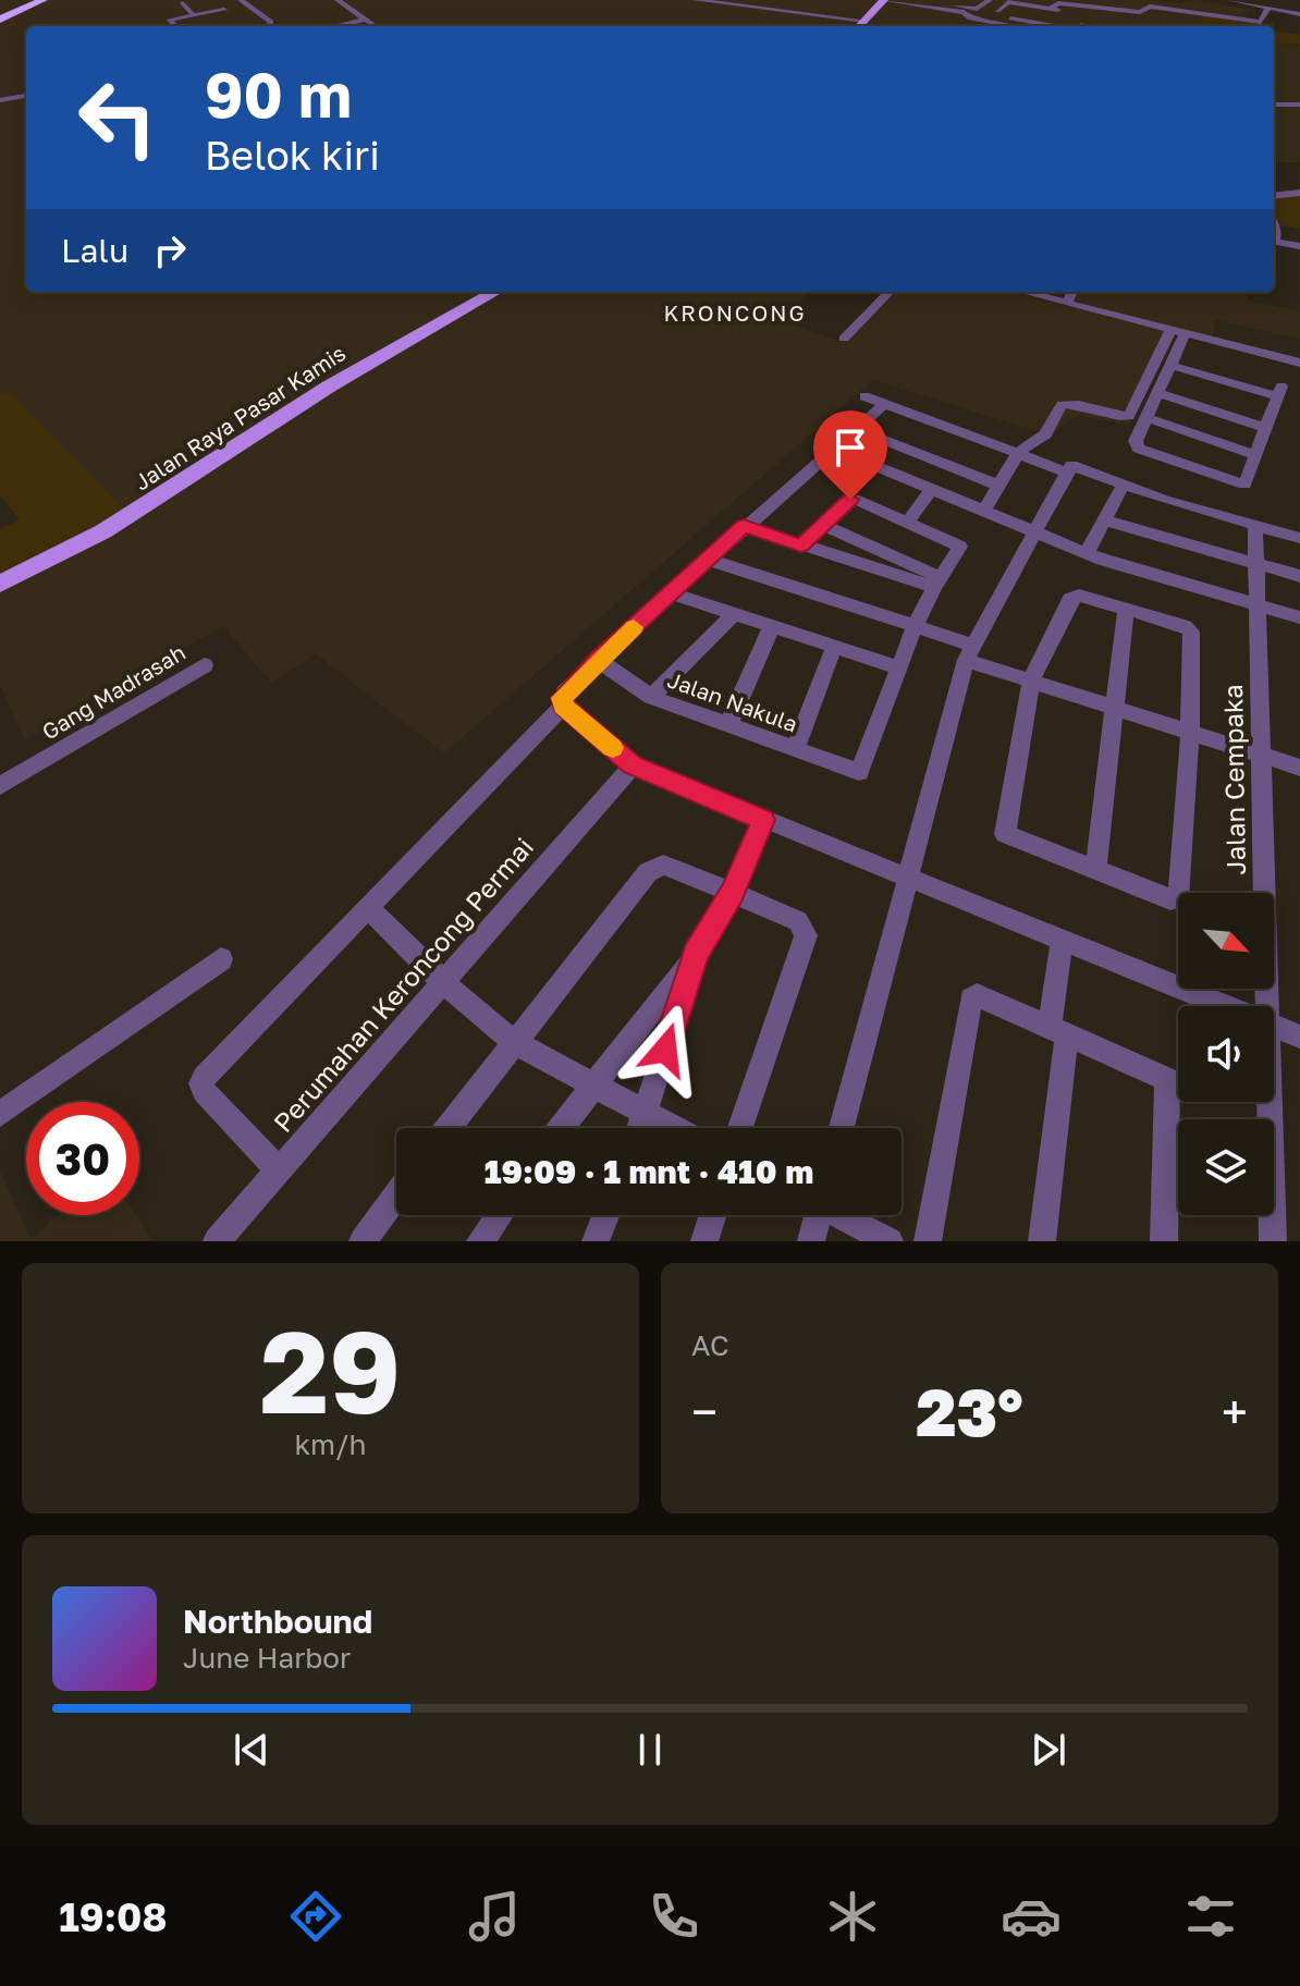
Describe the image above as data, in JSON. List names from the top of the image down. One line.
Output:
{"streets":{"main road":["Jalan Raya Pasar Kamis"],"street":["Gang Madrasah","Jalan Nakula","Jalan Cempaka","Perumahan Keroncong Permai"]},"districts":["KRONCONG"],"north":"bottom right","page":{"turn":["90 m","Belok kiri"],"then":"Lalu","limit":"30","trip":"19:09 · 1 mnt · 410 m","tile":[["29","km/h"],"AC"],"heat":["−","23°","+"],"song":["Northbound","June Harbor"],"tabs":"19:08"}}
